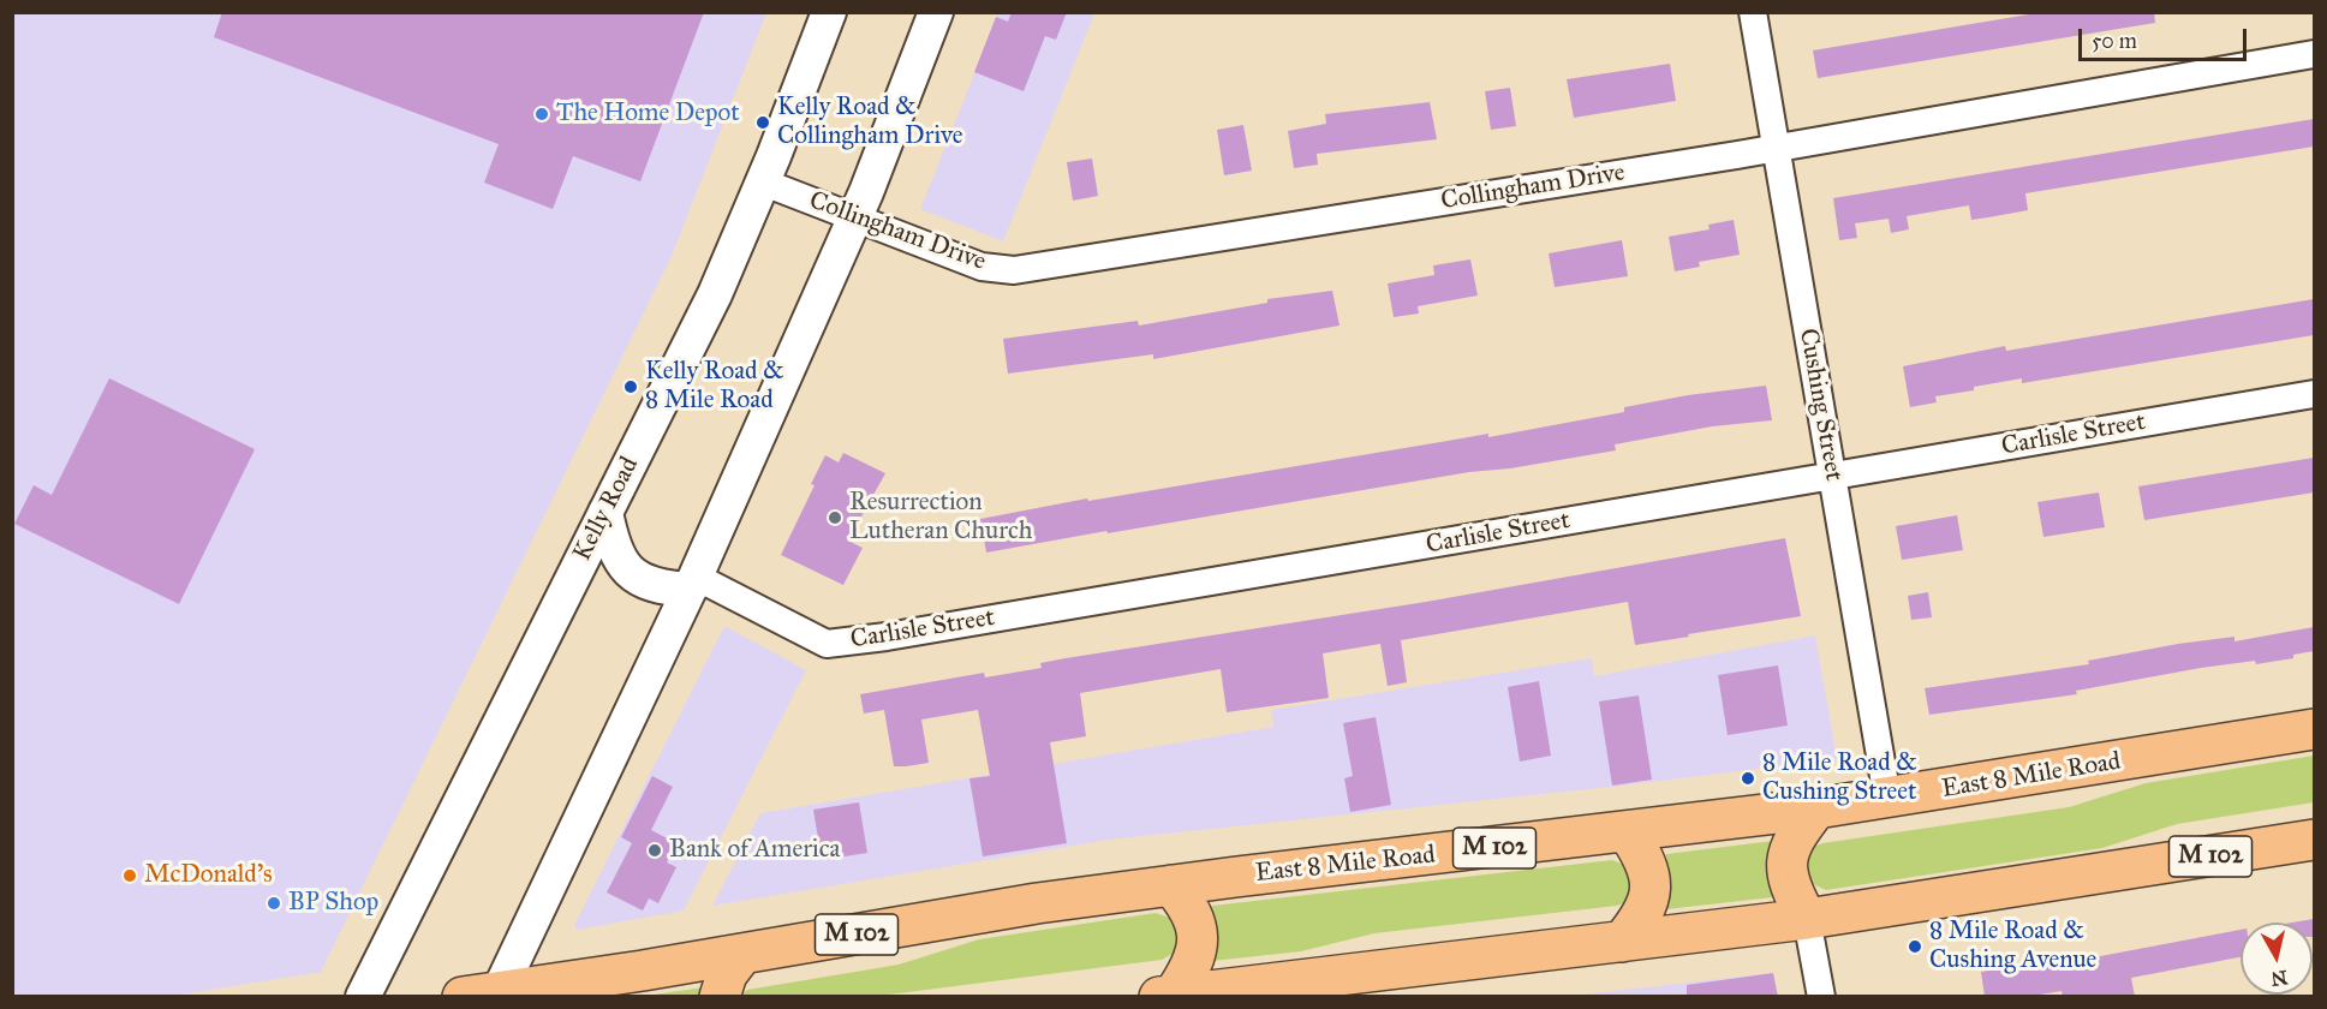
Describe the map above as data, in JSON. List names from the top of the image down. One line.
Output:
{"streets":{"highway":["East 8 Mile Road","M 102"],"street":["Collingham Drive","Cushing Street","Carlisle Street","Kelly Road"]},"crossings":[["Collingham Drive","Cushing Street"],["Collingham Drive","Kelly Road"],["Cushing Street","Carlisle Street"],["Cushing Street","East 8 Mile Road"]],"places":["The Home Depot","Kelly Road & Collingham Drive","Kelly Road & 8 Mile Road","Resurrection Lutheran Church","8 Mile Road & Cushing Street","Bank of America","McDonald's","BP Shop","8 Mile Road & Cushing Avenue"],"scale_bar":"50 m","north":"bottom"}
